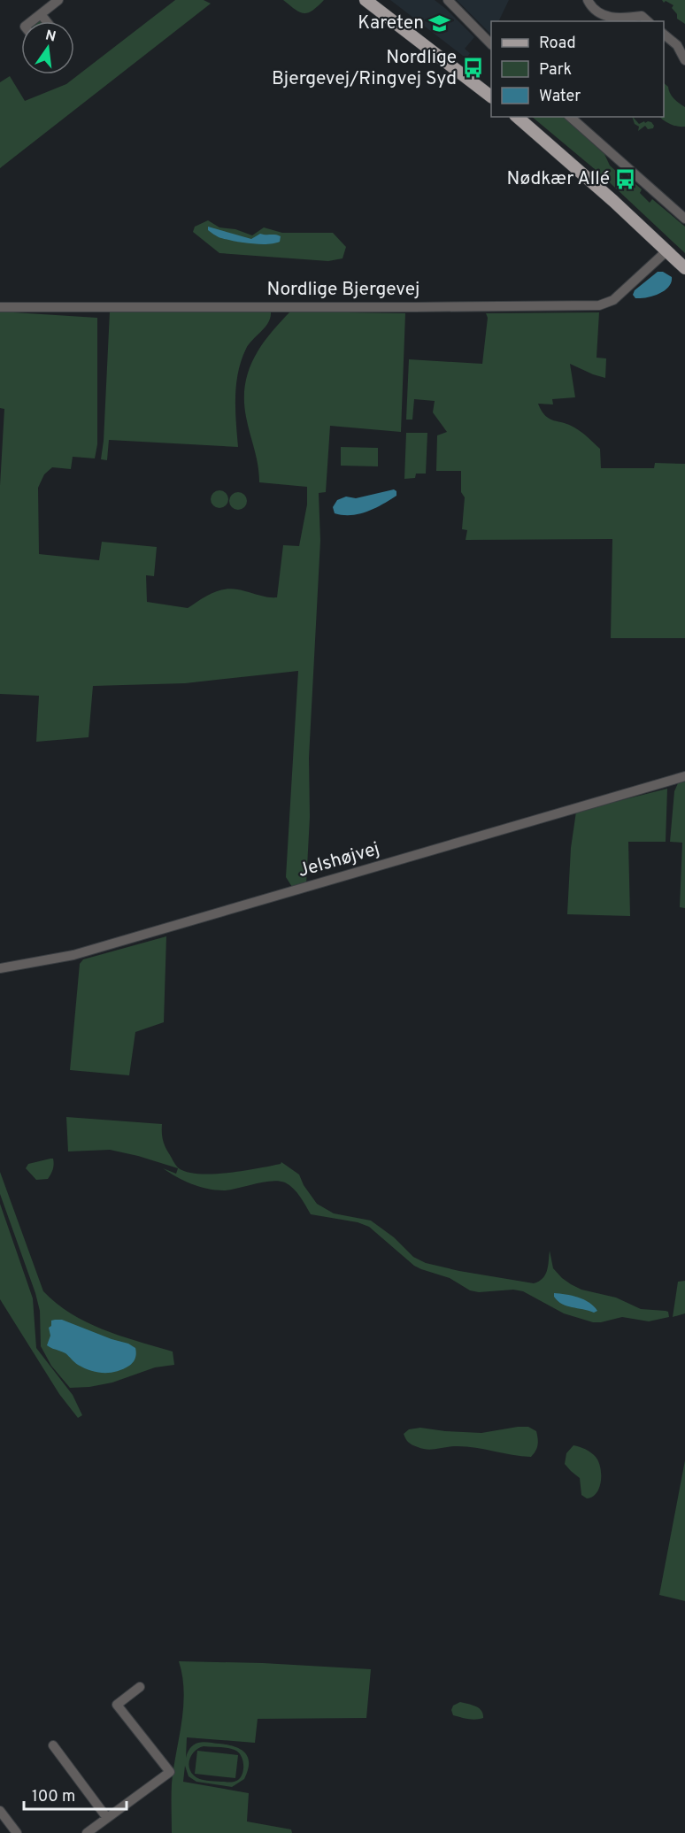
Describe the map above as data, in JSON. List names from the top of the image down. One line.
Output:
{"streets":{"street":["Nordlige Bjergevej","Jelshøjvej"]},"places":{"school or university":["Kareten"],"bus stop":["Nordlige Bjergevej/Ringvej Syd","Nødkær Allé"]},"legend":["Road","Park","Water"],"scale_bar":"100 m","north":"top"}
